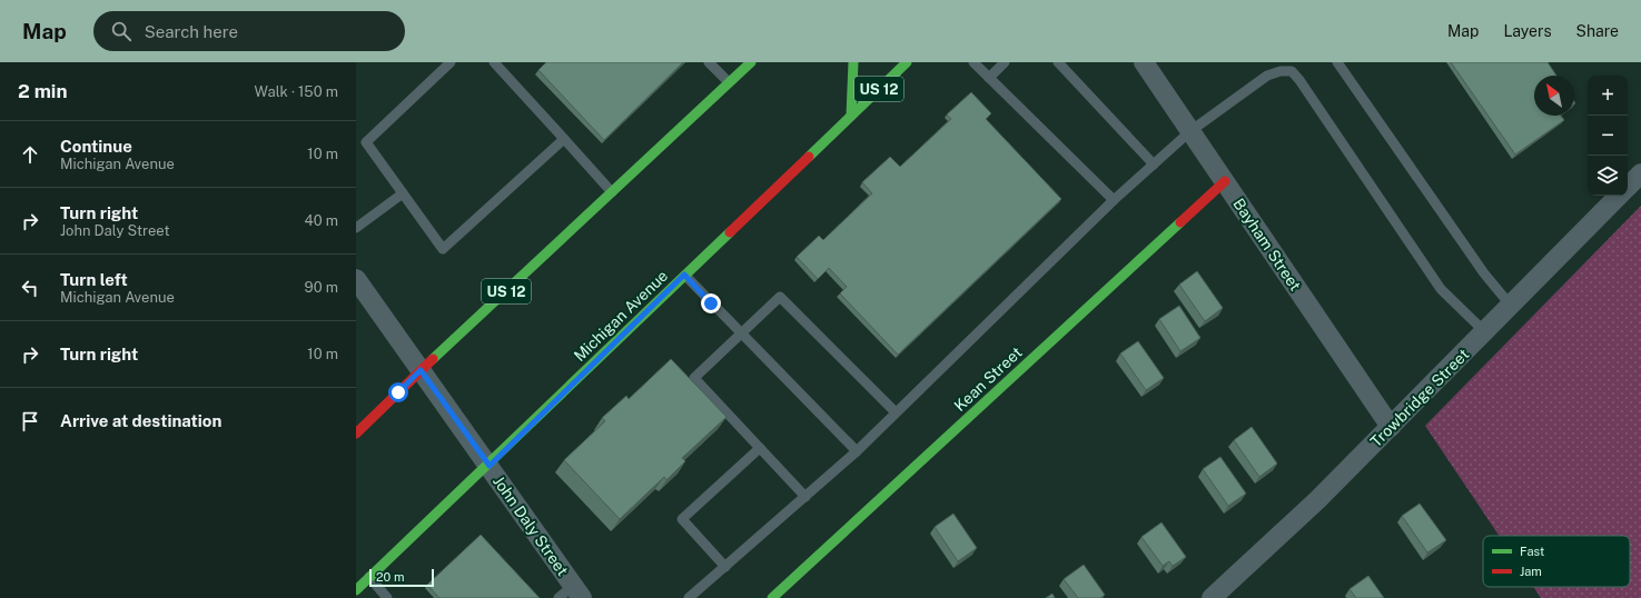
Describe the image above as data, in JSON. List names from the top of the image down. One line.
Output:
{"streets":{"main road":["US 12","Michigan Avenue","Kean Street"],"street":["Bayham Street","Trowbridge Street","John Daly Street"]},"crossings":[["US 12","John Daly Street"],["Bayham Street","Kean Street"],["Bayham Street","Trowbridge Street"],["Michigan Avenue","John Daly Street"]],"legend":["Fast","Jam"],"scale_bar":"20 m","north":"top left","page":{"header":"Map","search":"Search here","nav":["Map","Layers","Share"],"heading":["2 min","Walk · 150 m"],"map_buttons":["+","−"],"list":[["Continue","Michigan Avenue","10 m"],["Turn right","John Daly Street","40 m"],["Turn left","Michigan Avenue","90 m"],["Turn right","10 m"],"Arrive at destination"],"scale":"20 m"}}
